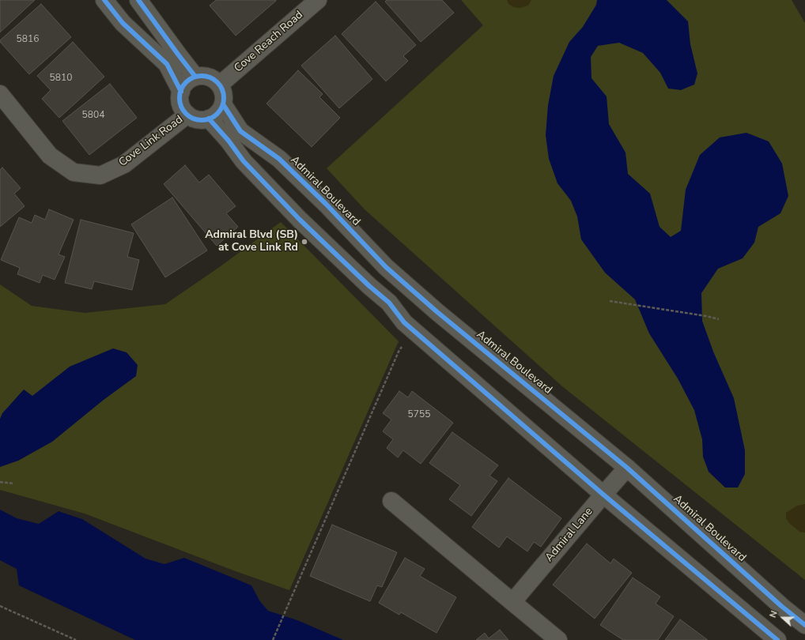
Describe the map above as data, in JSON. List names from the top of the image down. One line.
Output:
{"streets":{"street":["Cove Reach Road","Cove Link Road","Admiral Boulevard","Admiral Lane"]},"crossings":[["Cove Reach Road","Cove Link Road"],["Cove Reach Road","Admiral Boulevard"],["Cove Link Road","Admiral Boulevard"],["Admiral Boulevard","Admiral Lane"]],"places":["Admiral Blvd (SB) at Cove Link Rd"],"house_numbers":["5816","5810","5804","5755"],"north":"left"}
